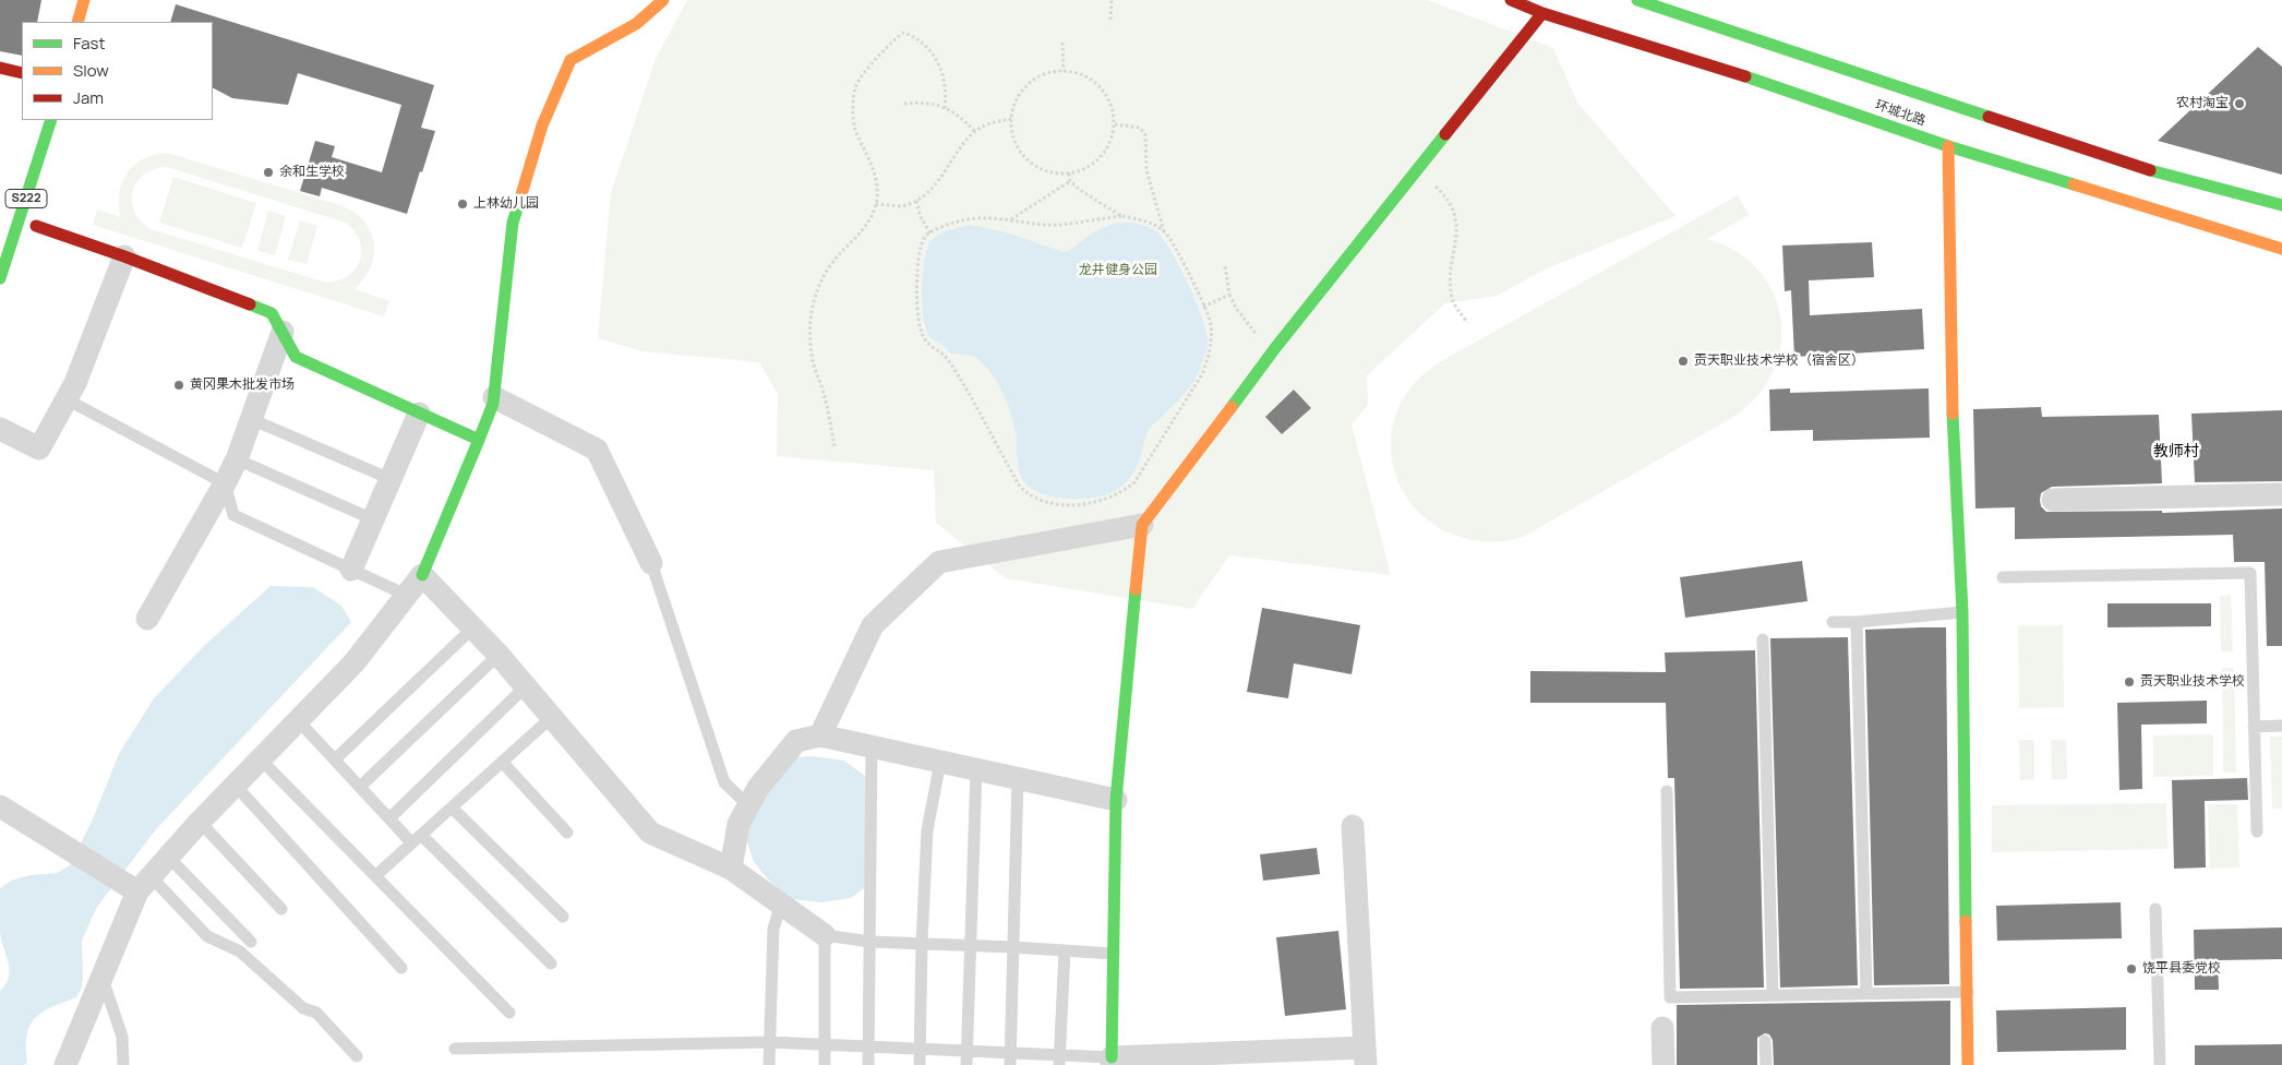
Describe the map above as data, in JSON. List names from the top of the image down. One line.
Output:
{"streets":{"street":["环城北路","S222"]},"districts":["教师村"],"parks":["龙井健身公园"],"places":["农村淘宝","余和生学校","上林幼儿园","贡天职业技术学校（宿舍区）","黄冈果木批发市场","贡天职业技术学校","饶平县委党校"],"legend":["Fast","Slow","Jam"]}
